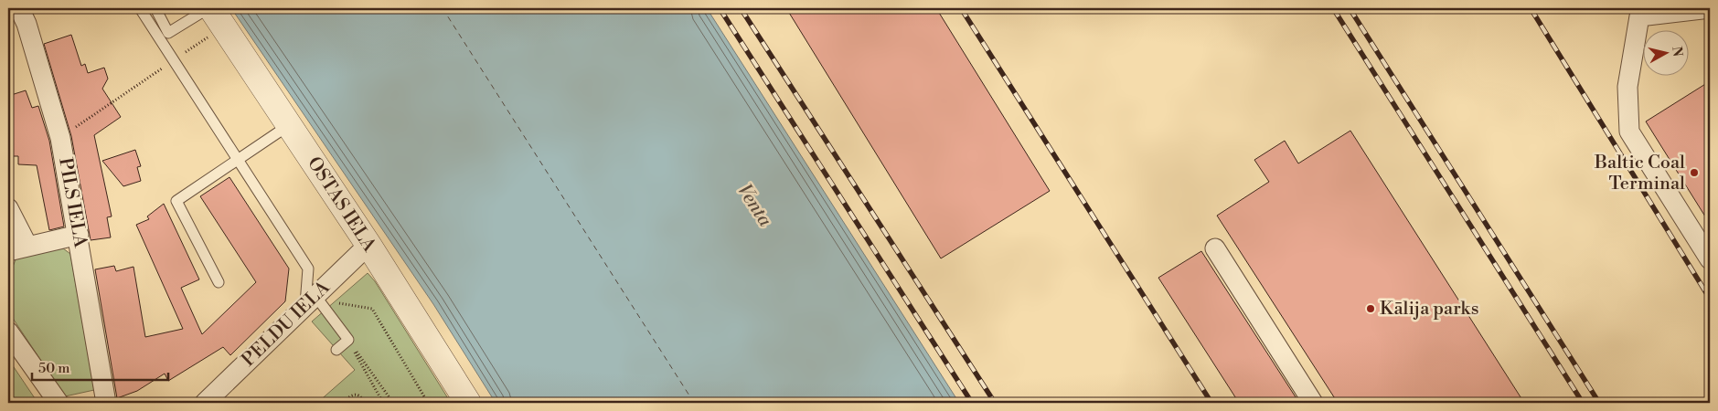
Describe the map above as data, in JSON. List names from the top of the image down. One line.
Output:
{"streets":{"street":["PILS IELA","OSTAS IELA","PELDU IELA"]},"crossings":[["OSTAS IELA","PELDU IELA"]],"water":["Venta"],"places":["Baltic Coal Terminal","Kālija parks"],"scale_bar":"50 m","north":"right"}
